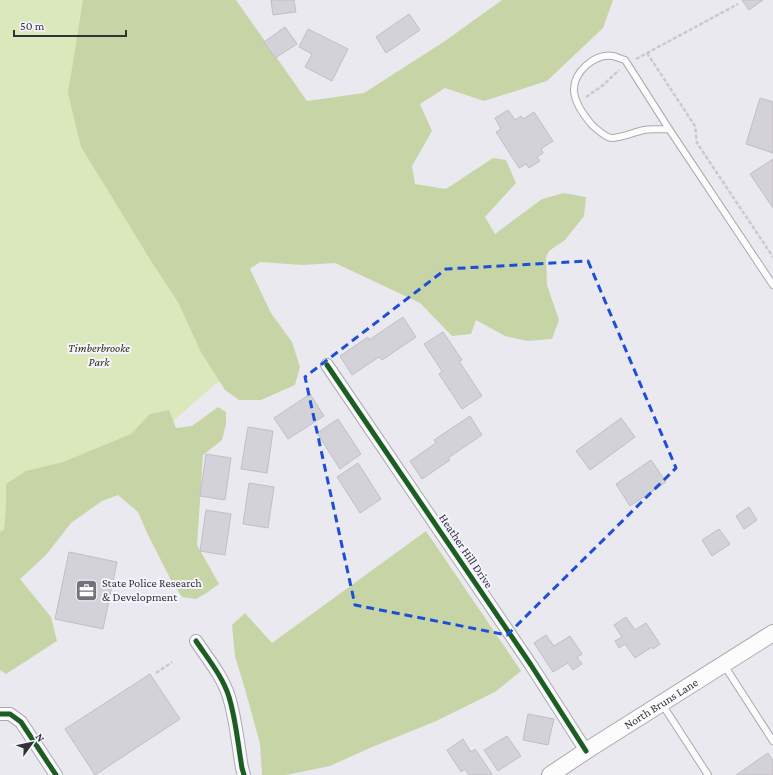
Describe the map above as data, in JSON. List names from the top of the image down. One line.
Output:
{"streets":{"main road":["North Bruns Lane"],"street":["Heather Hill Drive"]},"crossings":[["Heather Hill Drive","North Bruns Lane"]],"parks":["Timberbrooke Park"],"places":{"office":["State Police Research & Development"]},"scale_bar":"50 m","north":"top right"}
